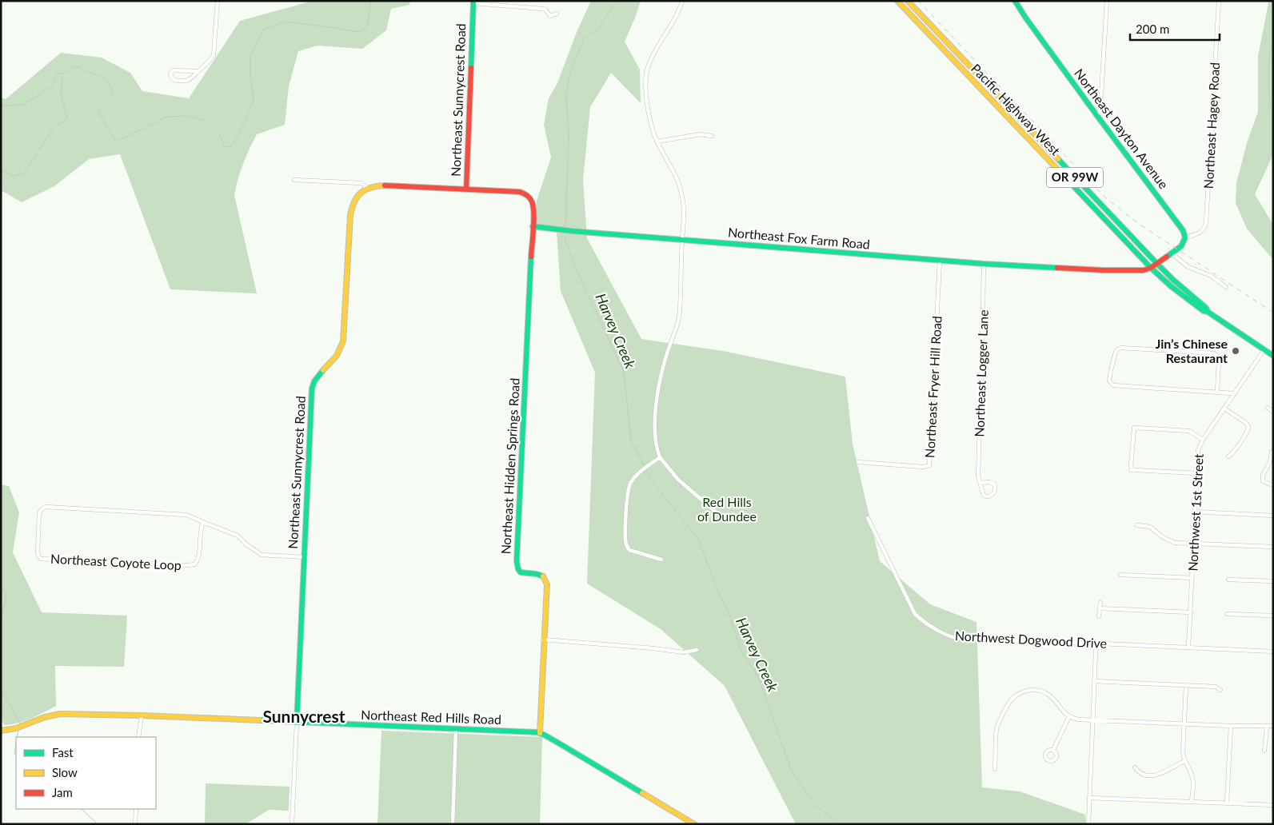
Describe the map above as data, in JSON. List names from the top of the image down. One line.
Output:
{"streets":{"street":["Northeast Sunnycrest Road","Pacific Highway West","Northeast Hagey Road","Northeast Dayton Avenue","OR 99W","Northeast Fox Farm Road","Northeast Logger Lane","Northeast Fryer Hill Road","Northeast Hidden Springs Road","Northwest 1st Street","Northeast Coyote Loop","Northwest Dogwood Drive","Northeast Red Hills Road"]},"crossings":[["Northeast Sunnycrest Road","Northeast Coyote Loop"],["Northeast Sunnycrest Road","Northeast Red Hills Road"],["Pacific Highway West","OR 99W"],["Pacific Highway West","Northeast Fox Farm Road"],["Pacific Highway West","Northwest 1st Street"],["Northeast Hagey Road","Northeast Dayton Avenue"],["OR 99W","Northwest 1st Street"],["Northeast Fox Farm Road","Northeast Logger Lane"],["Northeast Fox Farm Road","Northeast Fryer Hill Road"],["Northeast Fox Farm Road","Northeast Hidden Springs Road"],["Northeast Hidden Springs Road","Northeast Red Hills Road"],["Northwest 1st Street","Northwest Dogwood Drive"]],"districts":["Sunnycrest"],"water":["Harvey Creek"],"parks":["Red Hills of Dundee"],"places":["Jin’s Chinese Restaurant"],"legend":["Fast","Slow","Jam"],"scale_bar":"200 m"}
